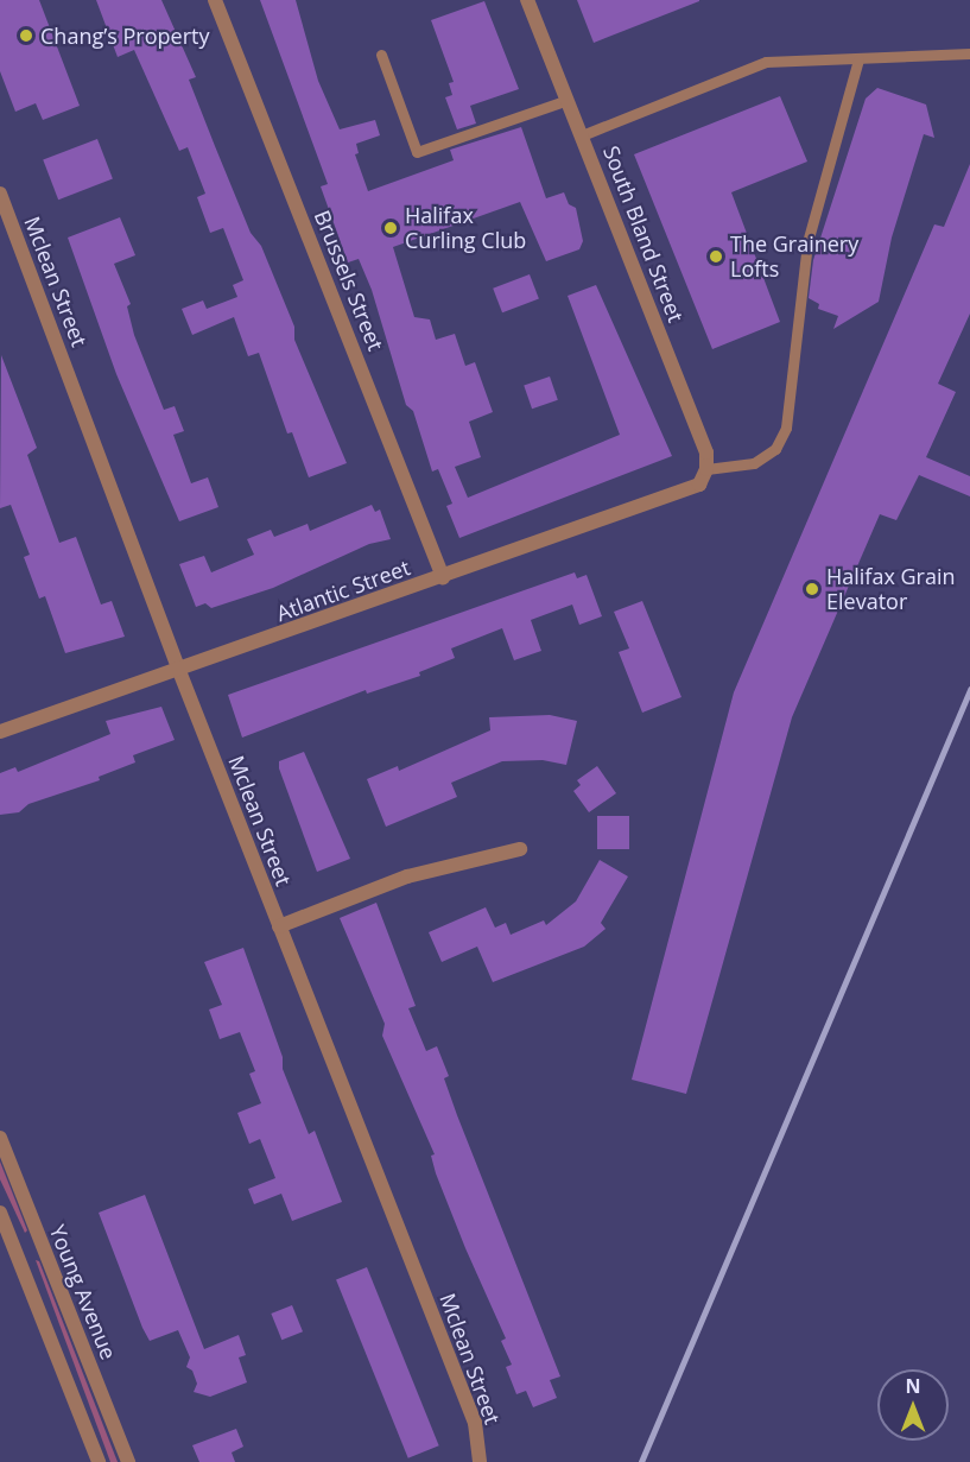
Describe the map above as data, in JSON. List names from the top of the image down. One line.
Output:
{"streets":{"street":["South Bland Street","Brussels Street","Mclean Street","Atlantic Street","Young Avenue"]},"crossings":[["South Bland Street","Atlantic Street"],["Brussels Street","Atlantic Street"],["Mclean Street","Atlantic Street"]],"places":["Chang’s Property","Halifax Curling Club","The Grainery Lofts","Halifax Grain Elevator"],"north":"top"}
